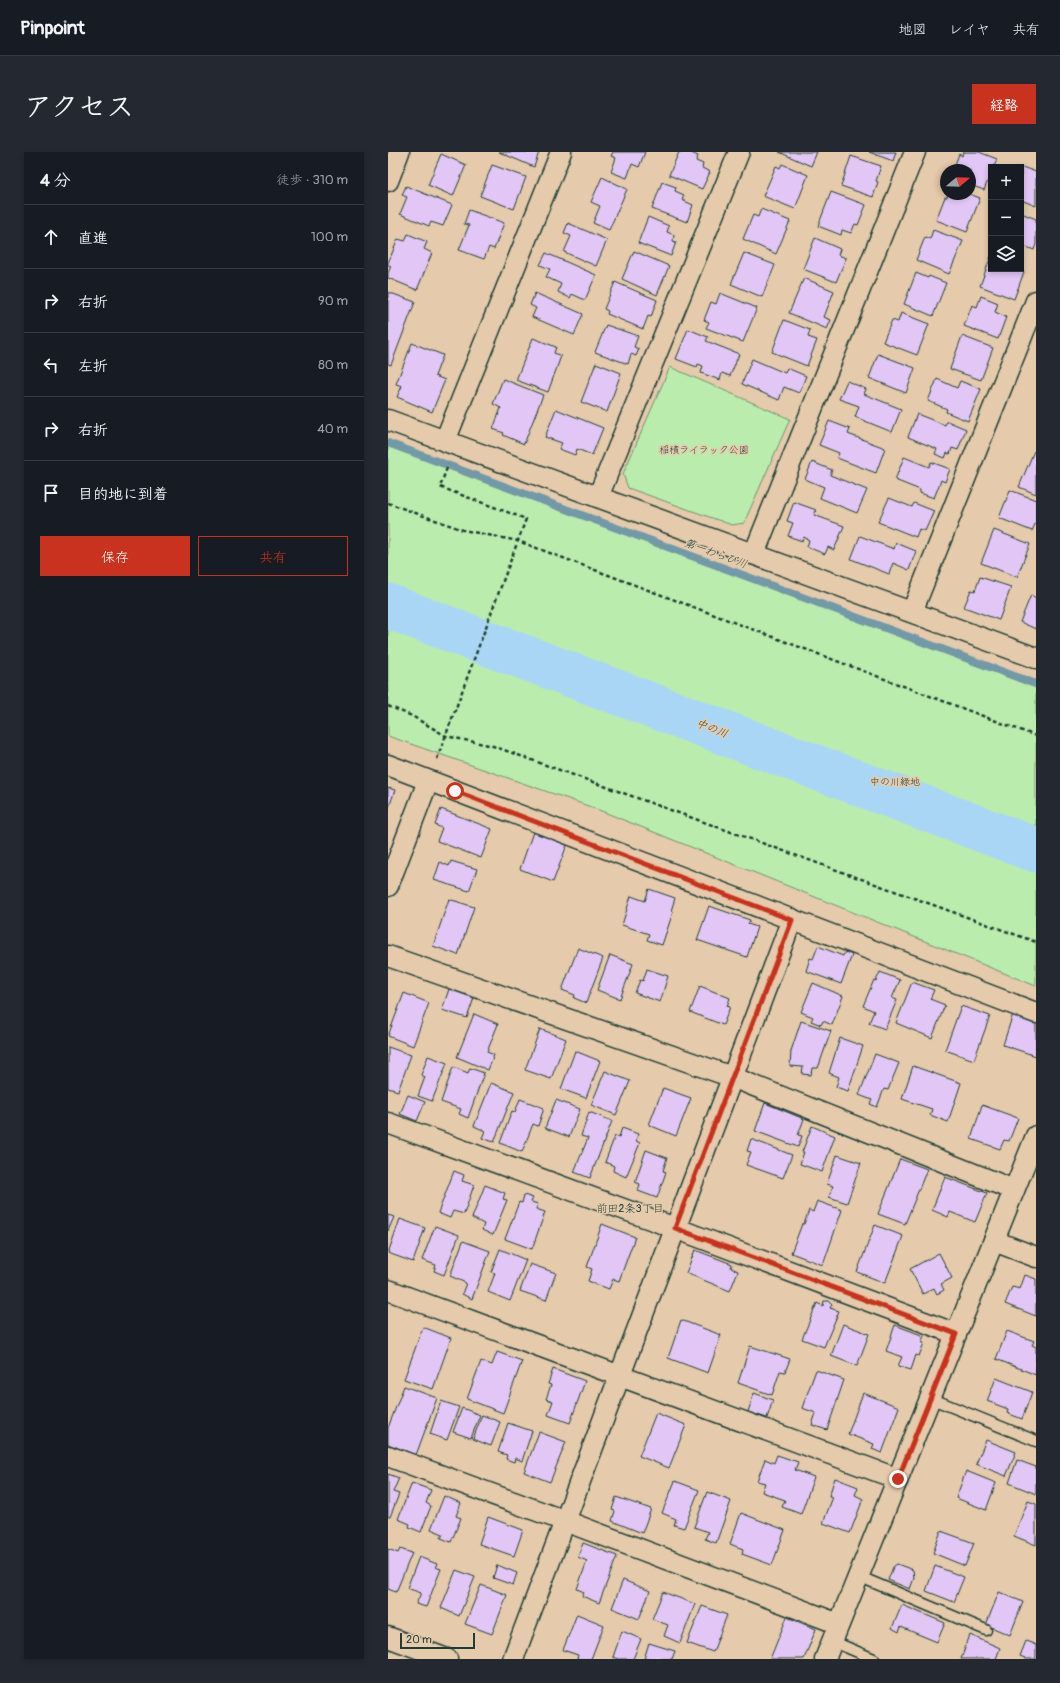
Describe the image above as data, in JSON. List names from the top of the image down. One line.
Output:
{"districts":["前田2条3丁目"],"water":["第一わらび川","中の川"],"parks":["稲積ライラック公園","中の川緑地"],"scale_bar":"20 m","north":"right","page":{"header":"Pinpoint","nav":["地図","レイヤ","共有"],"title":"アクセス","buttons":["経路",["保存","共有"]],"heading":["4 分","徒歩 · 310 m"],"map_buttons":["+","−"],"list":[["直進","100 m"],["右折","90 m"],["左折","80 m"],["右折","40 m"],"目的地に到着"],"scale":"20 m"}}
